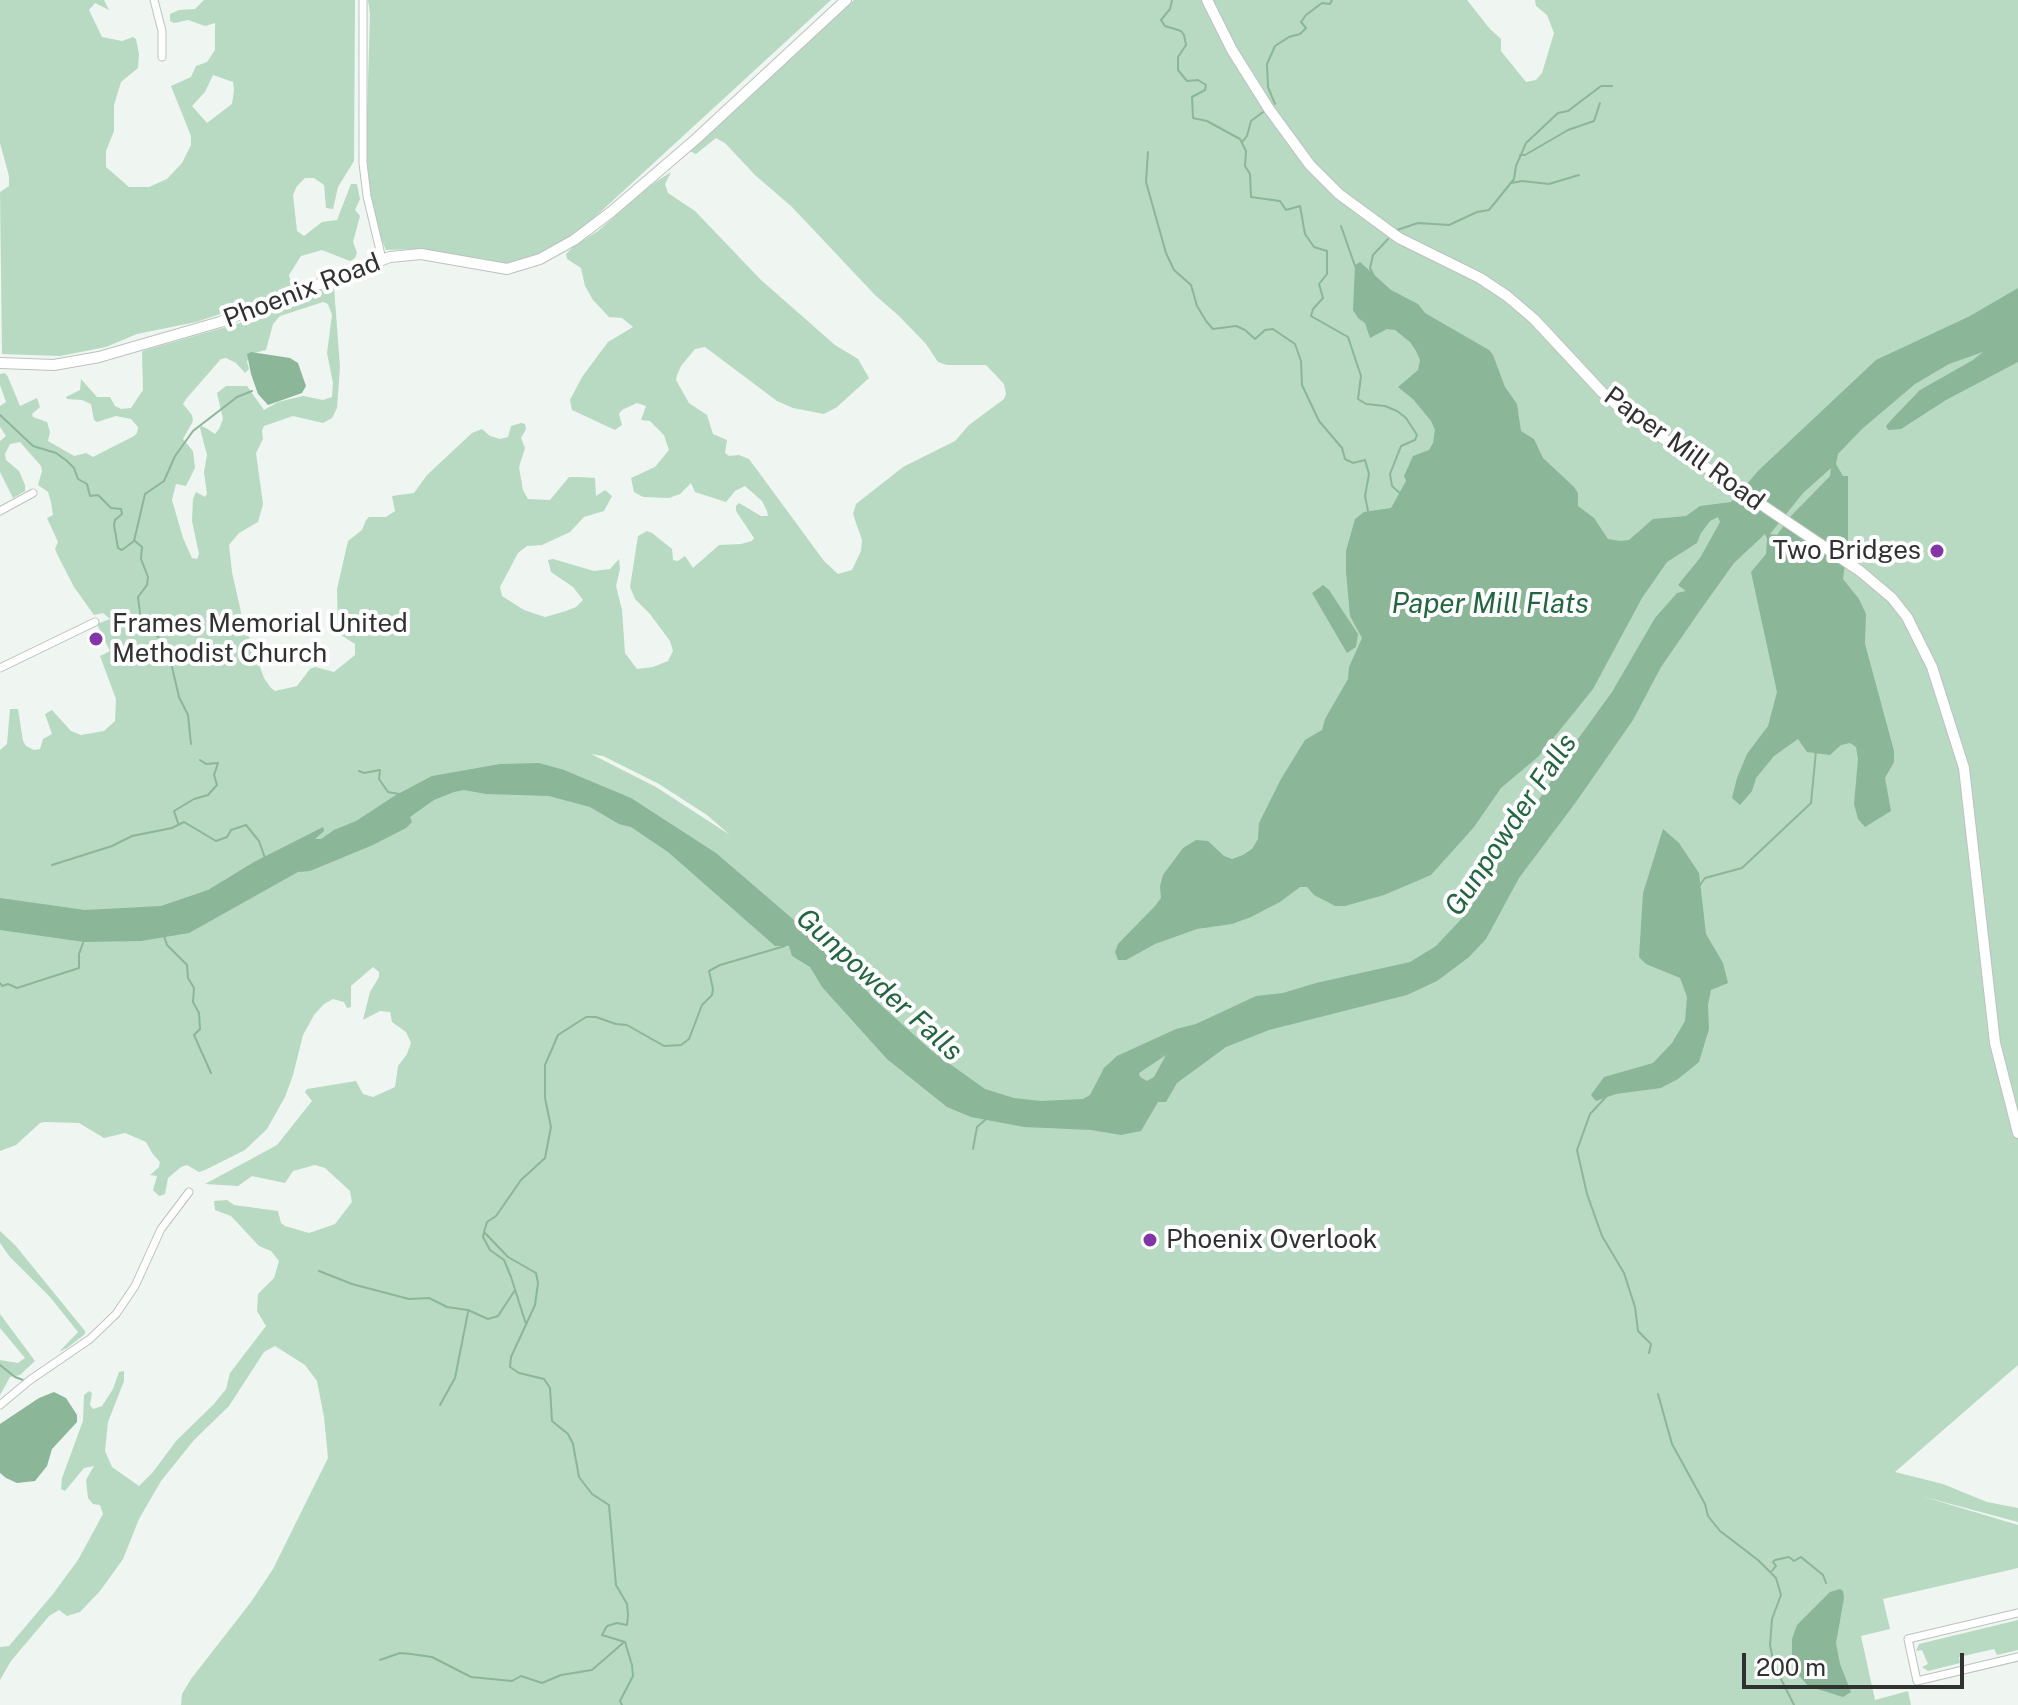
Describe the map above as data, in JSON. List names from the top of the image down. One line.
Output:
{"streets":{"main road":["Phoenix Road","Paper Mill Road"]},"water":["Paper Mill Flats","Gunpowder Falls"],"places":["Two Bridges","Frames Memorial United Methodist Church","Phoenix Overlook"],"scale_bar":"200 m"}
